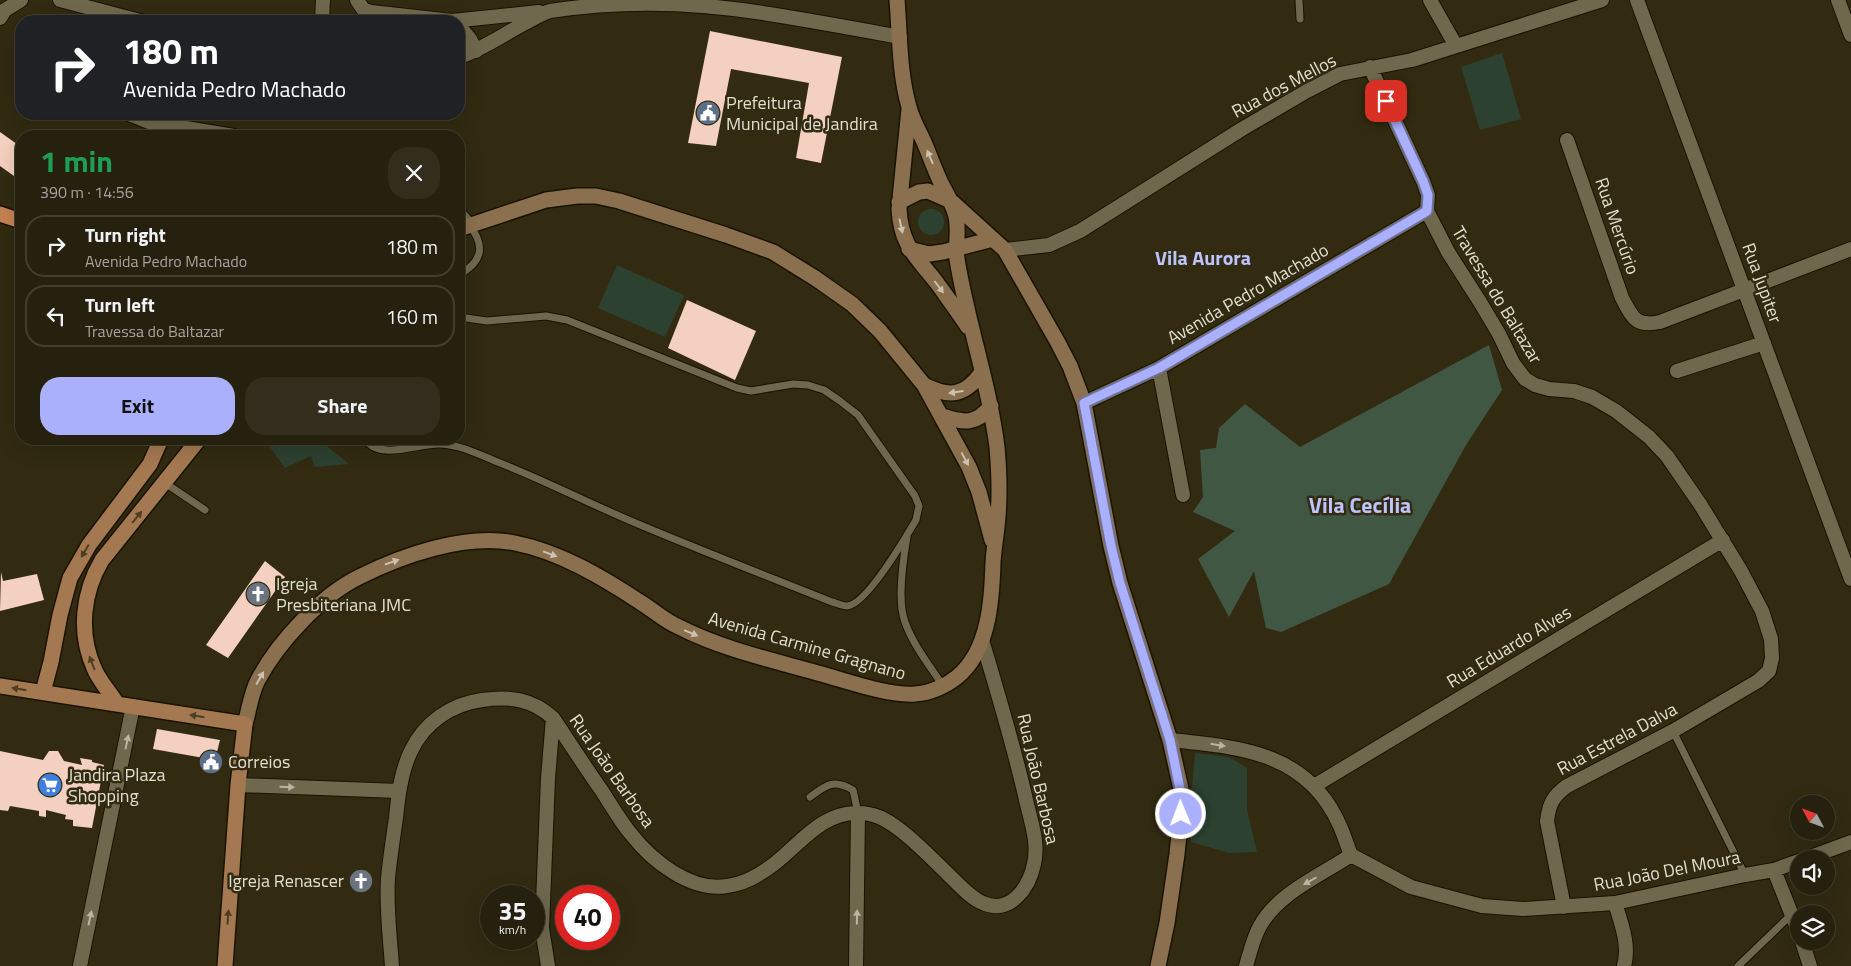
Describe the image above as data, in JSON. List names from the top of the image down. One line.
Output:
{"streets":{"main road":["Avenida Carmine Gragnano"],"street":["Rua dos Mellos","Rua Mercúrio","Rua Jupiter","Avenida Pedro Machado","Travessa do Baltazar","Rua Eduardo Alves","Rua Estrela Dalva","Rua João Barbosa","Rua João Del Moura"]},"crossings":[["Rua dos Mellos","Travessa do Baltazar"],["Rua Mercúrio","Rua Jupiter"],["Avenida Pedro Machado","Travessa do Baltazar"],["Travessa do Baltazar","Rua Eduardo Alves"],["Travessa do Baltazar","Rua Estrela Dalva"],["Avenida Carmine Gragnano","Rua João Barbosa"],["Rua Estrela Dalva","Rua João Del Moura"]],"districts":["Vila Aurora","Vila Cecília"],"places":{"public building":["Prefeitura Municipal de Jandira","Correios"],"church":["Igreja Presbiteriana JMC","Igreja Renascer"],"supermarket":["Jandira Plaza Shopping"]},"north":"top left","page":{"turn":["180 m","Avenida Pedro Machado"],"heading":["1 min","390 m · 14:56"],"list":[{"name":"Turn right","note":"Avenida Pedro Machado","value":"180 m"},{"name":"Turn left","note":"Travessa do Baltazar","value":"160 m"}],"buttons":["Exit","Share"],"speed":"35 km/h","limit":"40"}}
